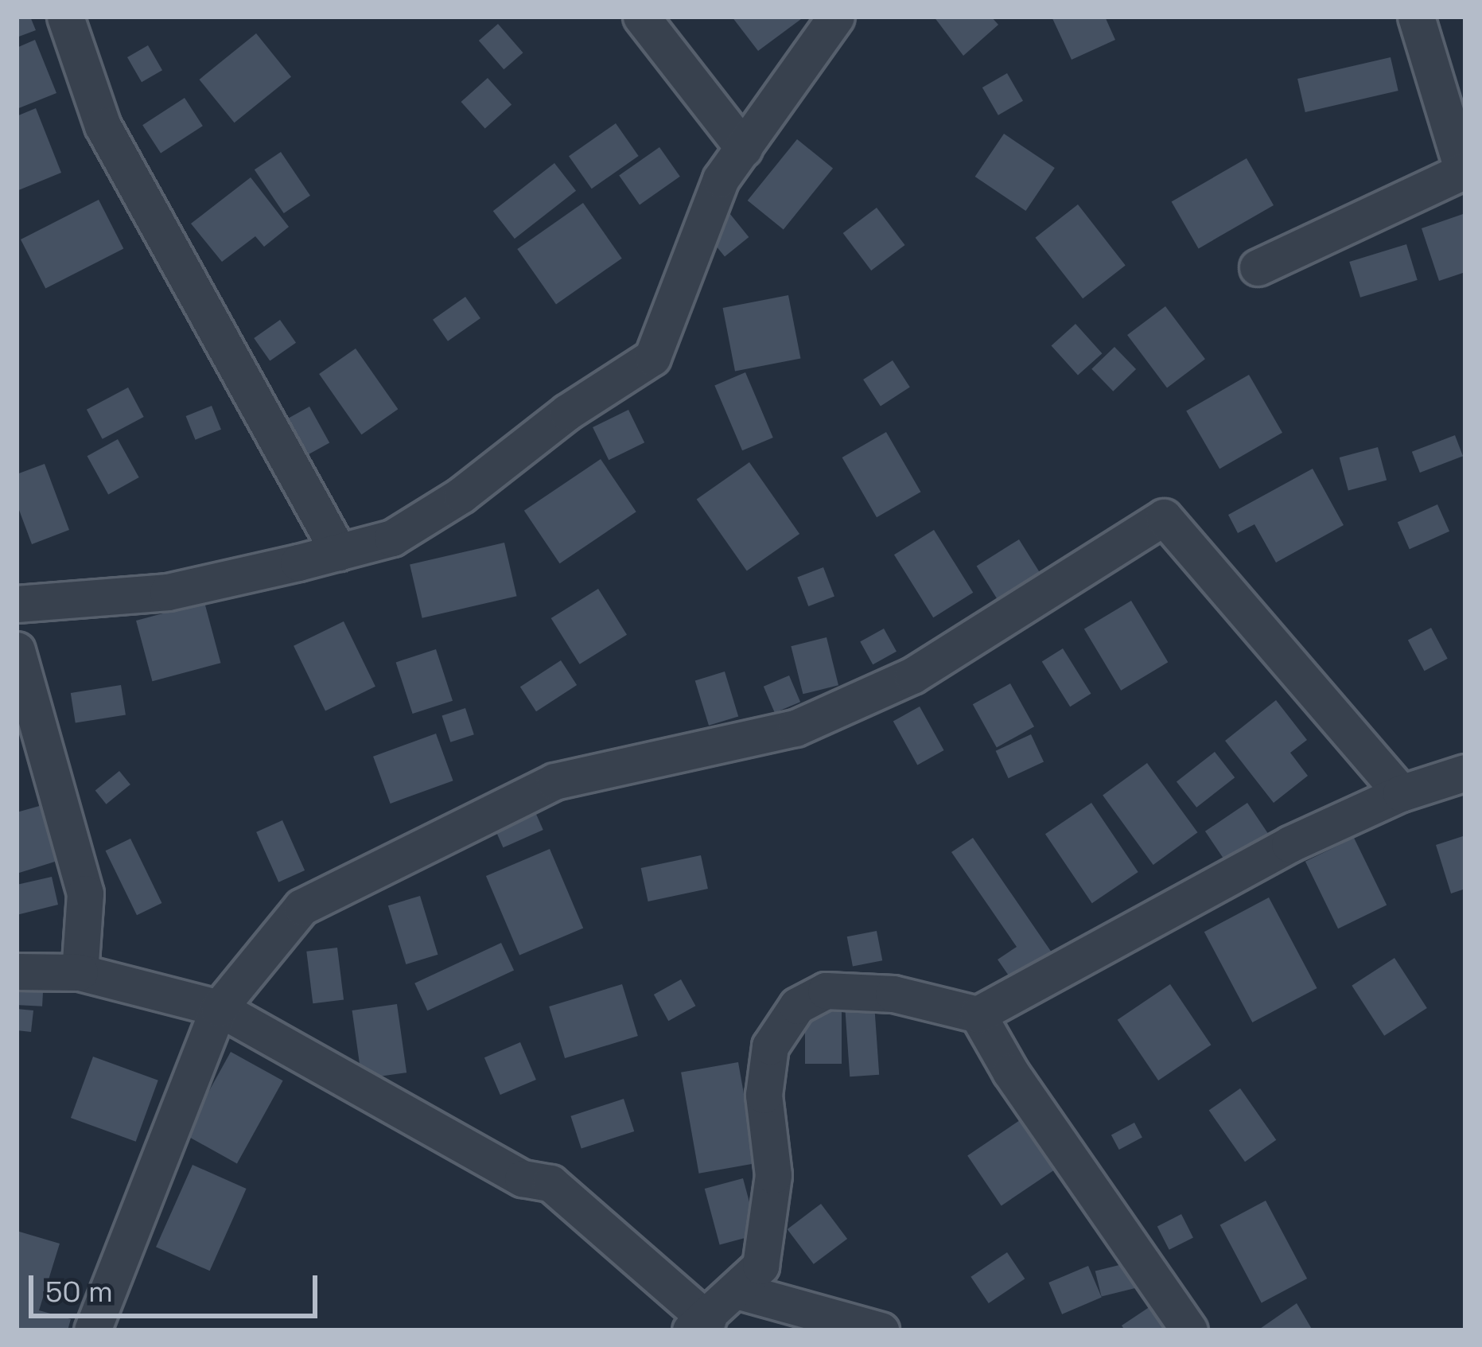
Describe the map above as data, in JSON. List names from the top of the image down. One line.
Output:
{"scale_bar":"50 m"}
